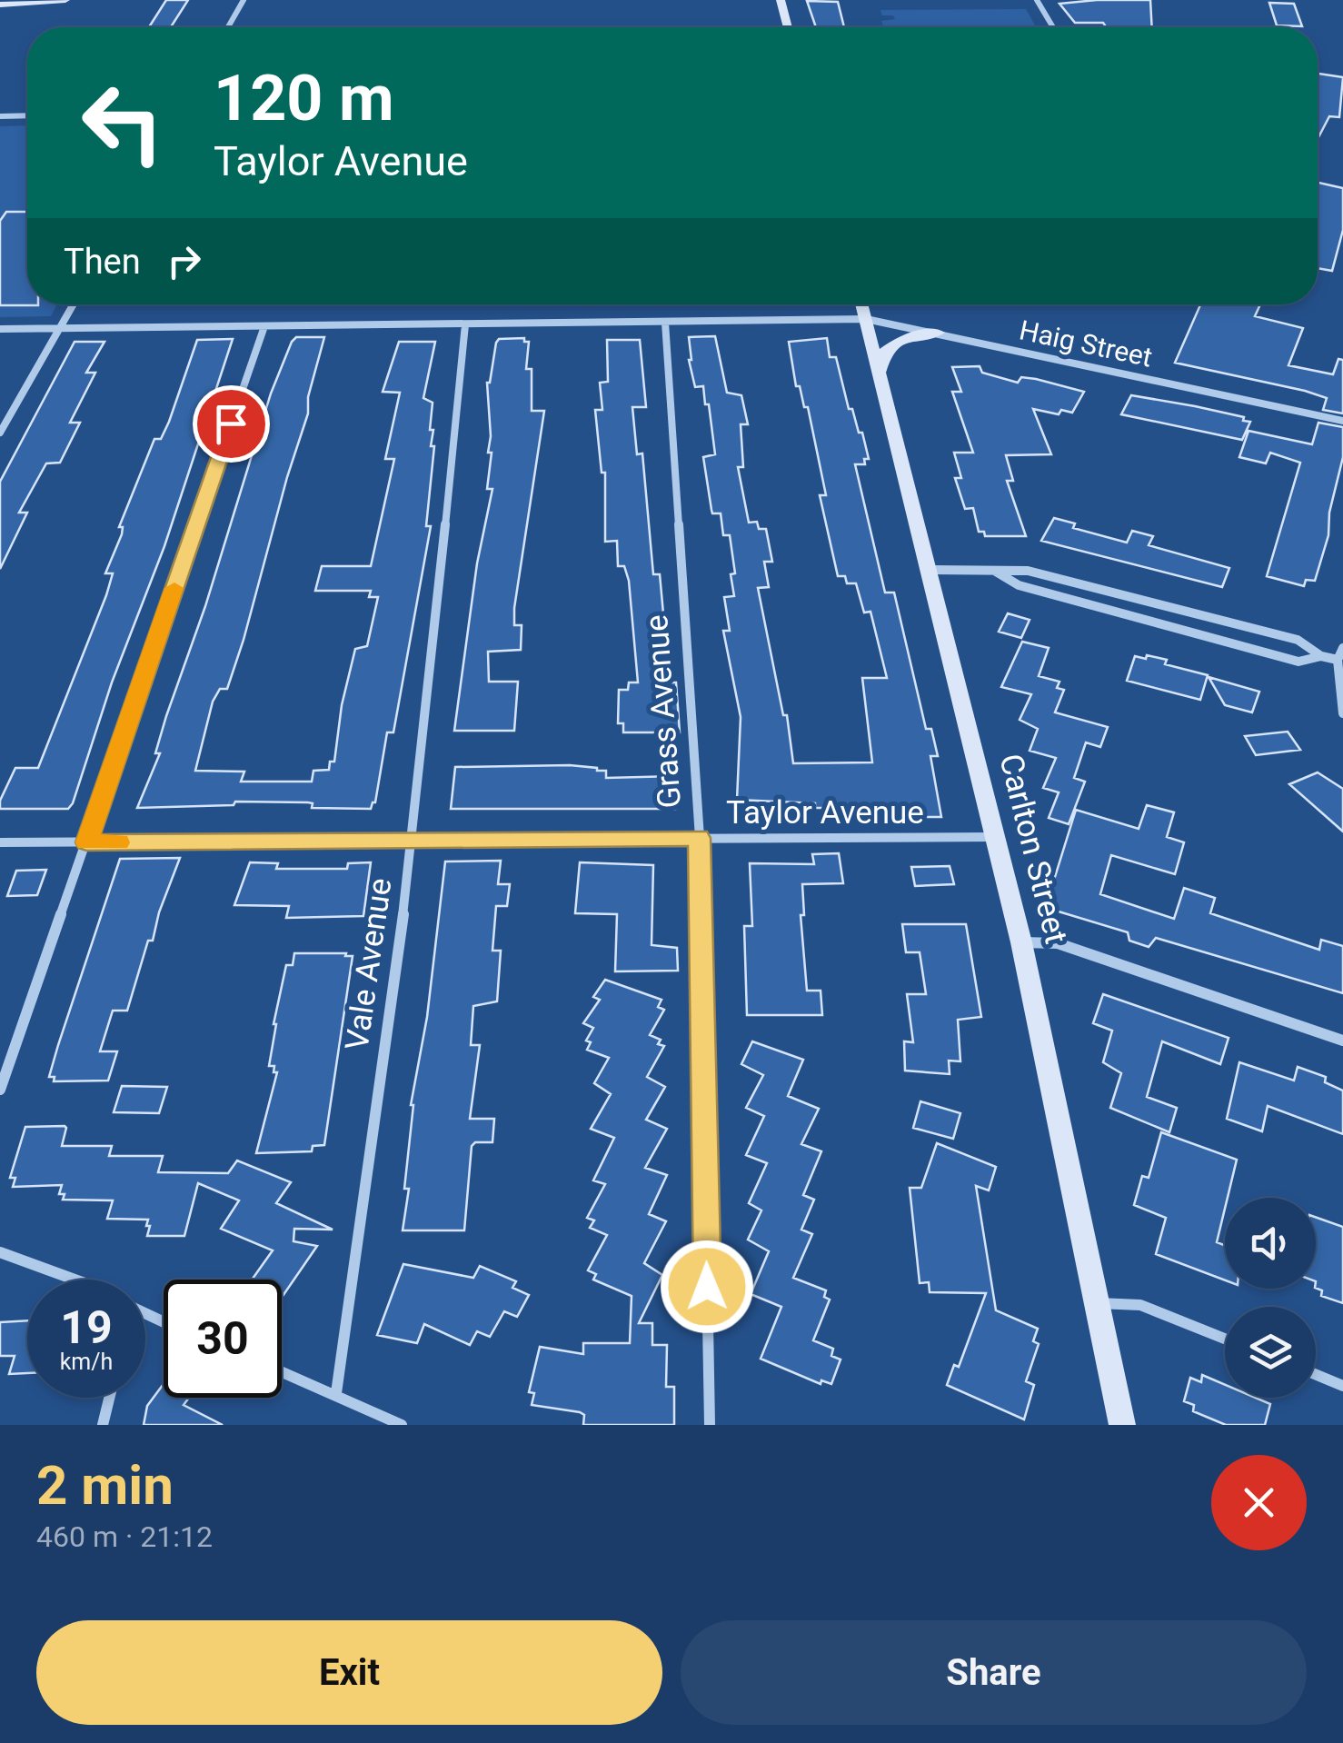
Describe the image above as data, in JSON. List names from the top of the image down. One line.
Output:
{"streets":{"main road":["Carlton Street"],"street":["Haig Street","Grass Avenue","Taylor Avenue","Vale Avenue"]},"crossings":[["Haig Street","Grass Avenue"],["Haig Street","Carlton Street"],["Haig Street","Vale Avenue"],["Grass Avenue","Taylor Avenue"],["Taylor Avenue","Carlton Street"],["Taylor Avenue","Vale Avenue"]],"page":{"turn":["120 m","Taylor Avenue"],"then":"Then","speed":"19 km/h","limit":"30","heading":["2 min","460 m · 21:12"],"buttons":["Exit","Share"]}}
